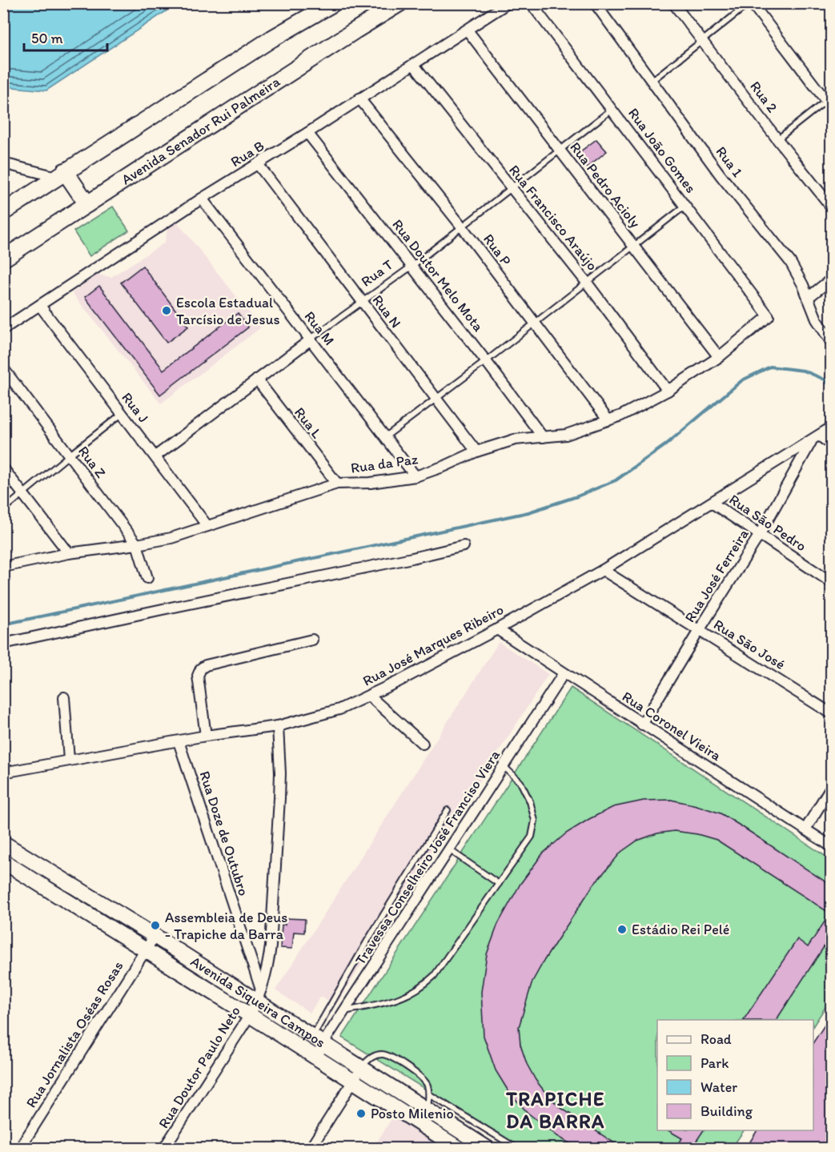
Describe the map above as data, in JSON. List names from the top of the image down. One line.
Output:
{"streets":{"main road":["Avenida Senador Rui Palmeira","Avenida Siqueira Campos"],"street":["Rua 2","Rua João Gomes","Rua B","Rua 1","Rua Pedro Acioly","Rua Francisco Araújo","Rua P","Rua T","Rua Doutor Melo Mota","Rua N","Rua M","Rua J","Rua L","Rua Z","Rua da Paz","Rua São Pedro","Rua José Ferreira","Rua São José","Rua José Marques Ribeiro","Rua Coronel Vieira","Rua Doze de Outubro","Travessa Conselheiro José Franciso Viera","Rua Jornalista Oséas Rosas","Rua Doutor Paulo Neto"]},"crossings":[["Rua João Gomes","Rua T"],["Rua João Gomes","Rua da Paz"],["Rua B","Rua Pedro Acioly"],["Rua B","Rua Francisco Araújo"],["Rua B","Rua P"],["Rua B","Rua Doutor Melo Mota"],["Rua B","Rua N"],["Rua B","Rua M"],["Rua B","Rua J"],["Rua Pedro Acioly","Rua T"],["Rua Pedro Acioly","Rua da Paz"],["Rua Francisco Araújo","Rua T"],["Rua Francisco Araújo","Rua da Paz"],["Rua P","Rua T"],["Rua P","Rua da Paz"],["Rua T","Rua Doutor Melo Mota"],["Rua T","Rua N"],["Rua T","Rua M"],["Rua T","Rua J"],["Rua T","Rua L"],["Rua Doutor Melo Mota","Rua da Paz"],["Rua N","Rua da Paz"],["Rua M","Rua da Paz"],["Rua J","Rua da Paz"],["Rua L","Rua da Paz"],["Rua Z","Rua da Paz"],["Rua São Pedro","Rua José Ferreira"],["Rua São Pedro","Rua José Marques Ribeiro"],["Rua José Ferreira","Rua São José"],["Rua José Ferreira","Rua José Marques Ribeiro"],["Rua José Ferreira","Rua Coronel Vieira"],["Rua São José","Rua José Marques Ribeiro"],["Rua José Marques Ribeiro","Rua Coronel Vieira"],["Rua José Marques Ribeiro","Rua Doze de Outubro"],["Rua José Marques Ribeiro","Rua Doutor Paulo Neto"],["Rua Coronel Vieira","Travessa Conselheiro José Franciso Viera"],["Rua Doze de Outubro","Avenida Siqueira Campos"],["Rua Doze de Outubro","Rua Doutor Paulo Neto"],["Travessa Conselheiro José Franciso Viera","Avenida Siqueira Campos"],["Avenida Siqueira Campos","Rua Jornalista Oséas Rosas"],["Avenida Siqueira Campos","Rua Doutor Paulo Neto"]],"districts":["TRAPICHE DA BARRA"],"places":["Escola Estadual Tarcísio de Jesus","Assembleia de Deus - Trapiche da Barra","Estádio Rei Pelé","Posto Milenio"],"legend":["Road","Park","Water","Building"],"scale_bar":"50 m"}
